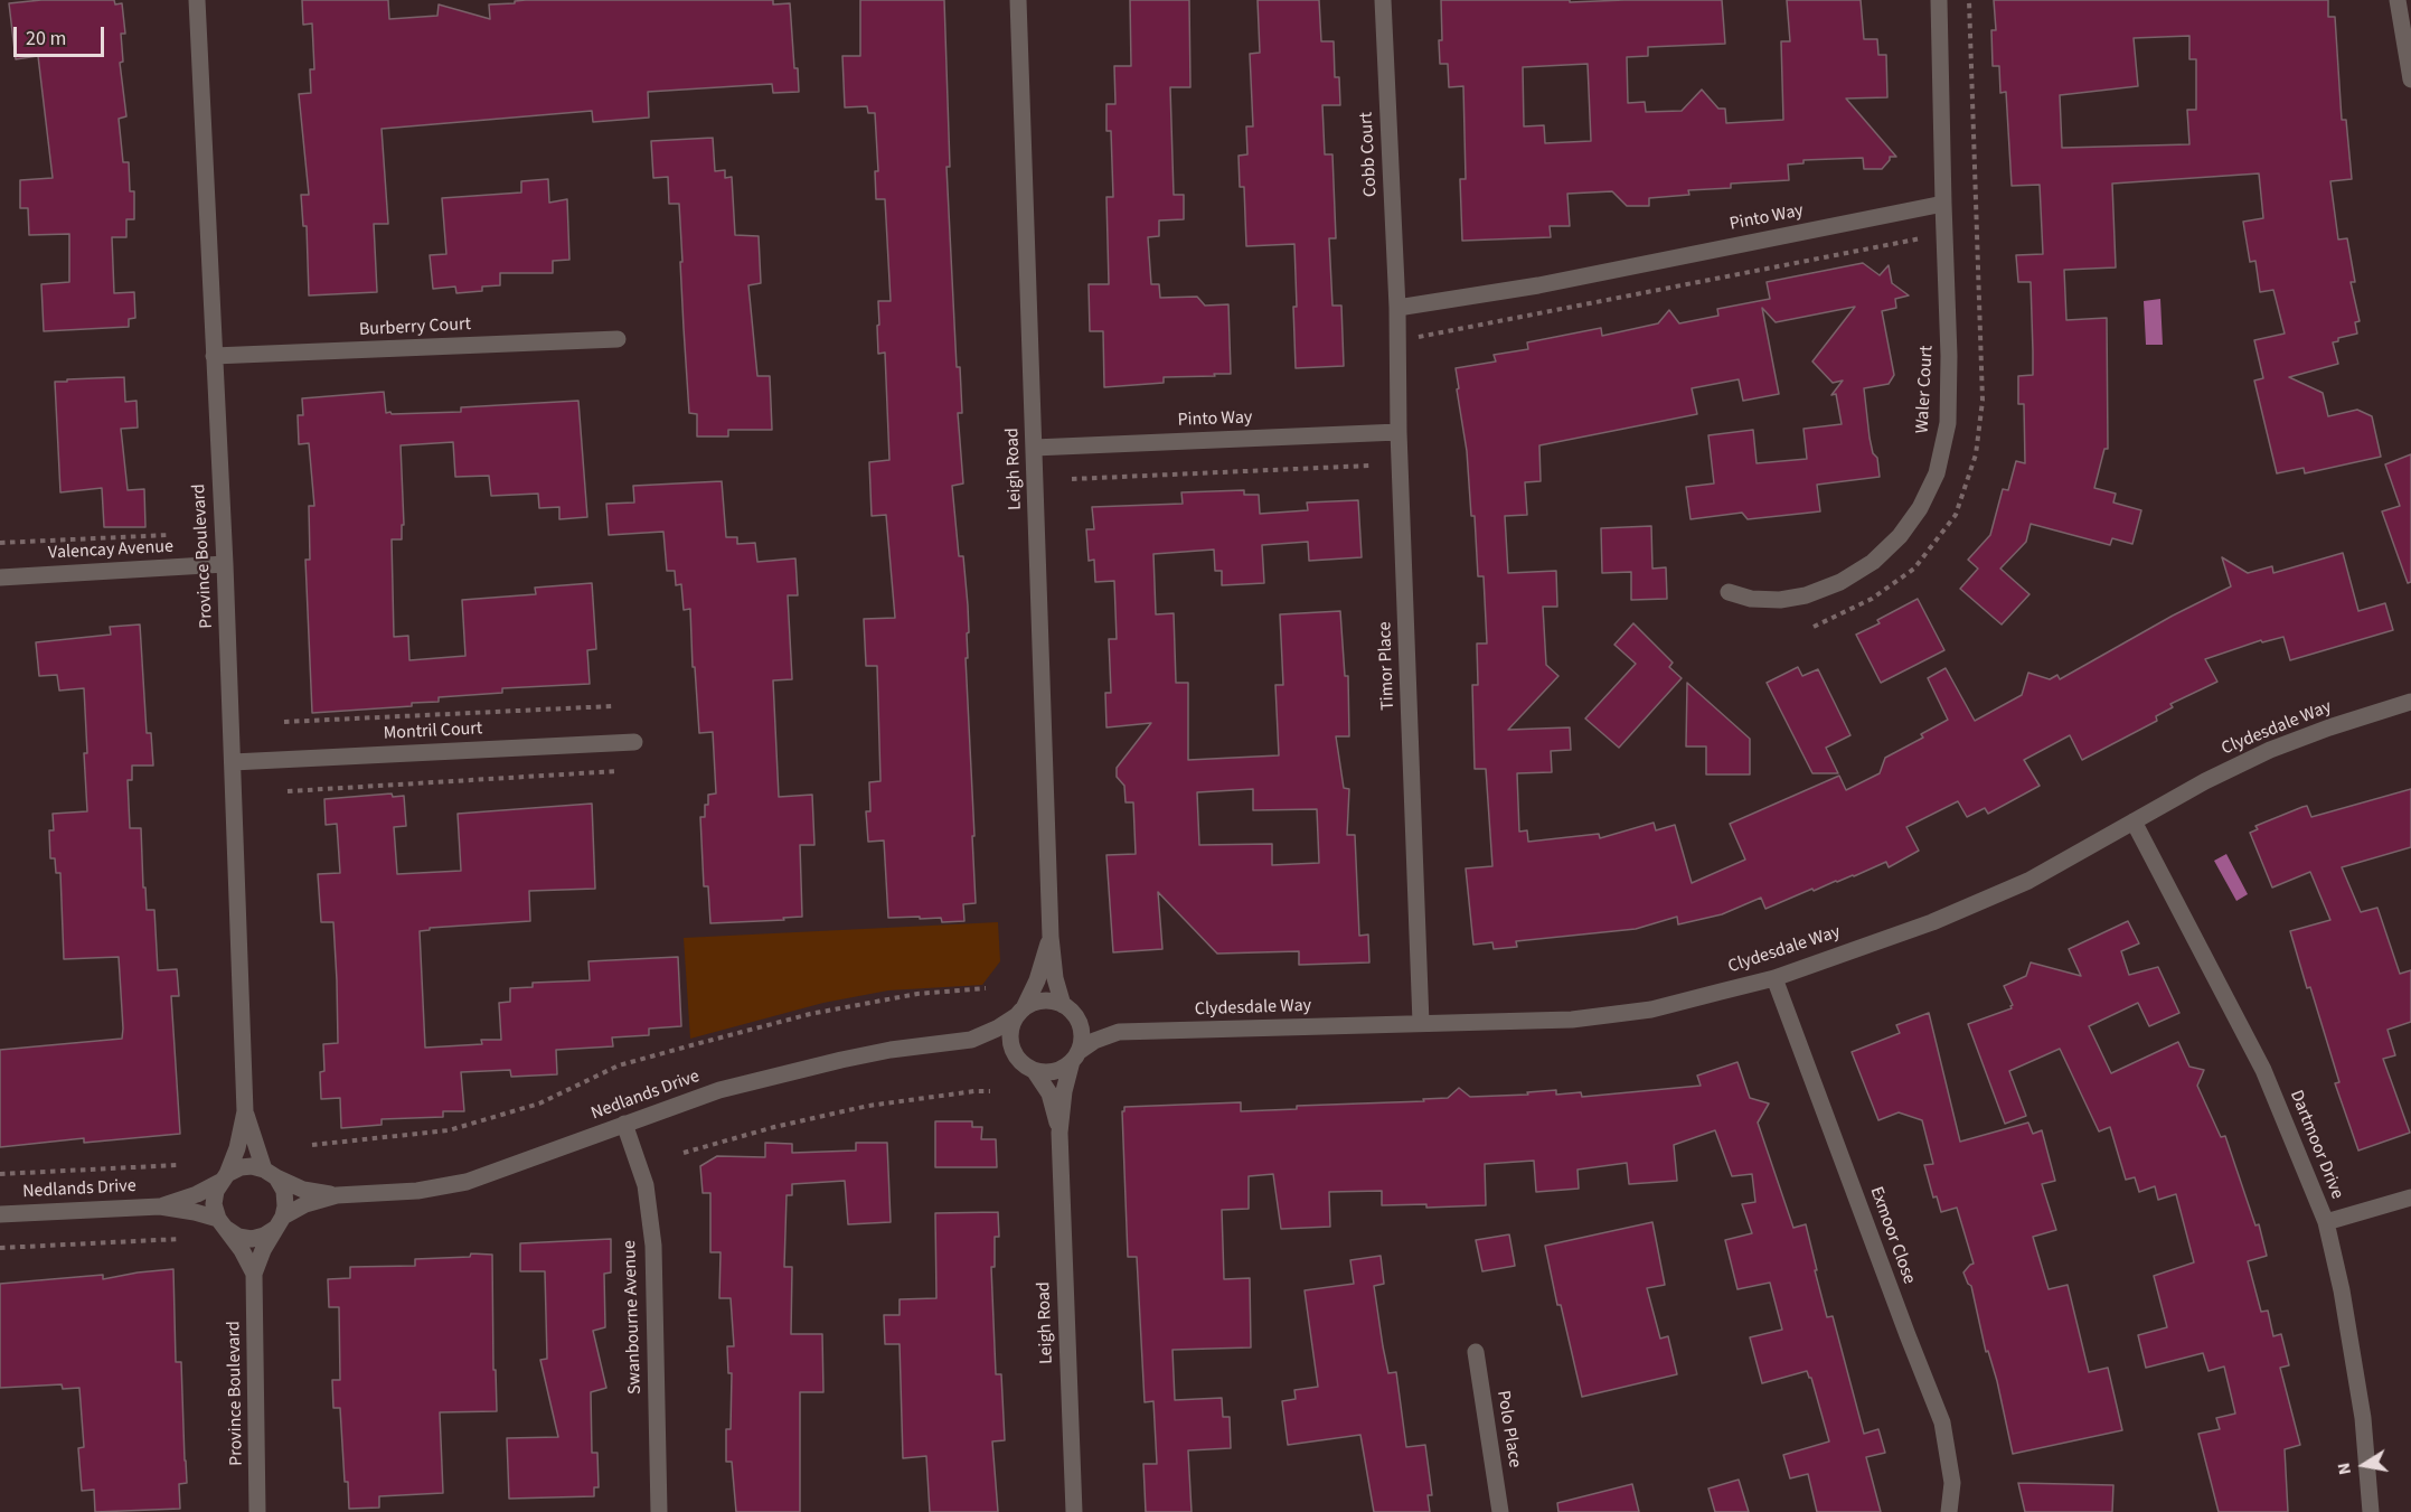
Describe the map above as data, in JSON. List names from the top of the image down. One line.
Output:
{"streets":{"street":["Cobb Court","Pinto Way","Burberry Court","Waler Court","Leigh Road","Valencay Avenue","Province Boulevard","Timor Place","Clydesdale Way","Montril Court","Nedlands Drive","Dartmoor Drive","Exmoor Close","Swanbourne Avenue","Polo Place"]},"crossings":[["Cobb Court","Pinto Way"],["Cobb Court","Timor Place"],["Pinto Way","Waler Court"],["Pinto Way","Leigh Road"],["Pinto Way","Timor Place"],["Burberry Court","Province Boulevard"],["Leigh Road","Clydesdale Way"],["Valencay Avenue","Province Boulevard"],["Province Boulevard","Montril Court"],["Timor Place","Clydesdale Way"],["Clydesdale Way","Nedlands Drive"],["Clydesdale Way","Dartmoor Drive"],["Clydesdale Way","Exmoor Close"],["Nedlands Drive","Swanbourne Avenue"]],"scale_bar":"20 m","north":"left"}
